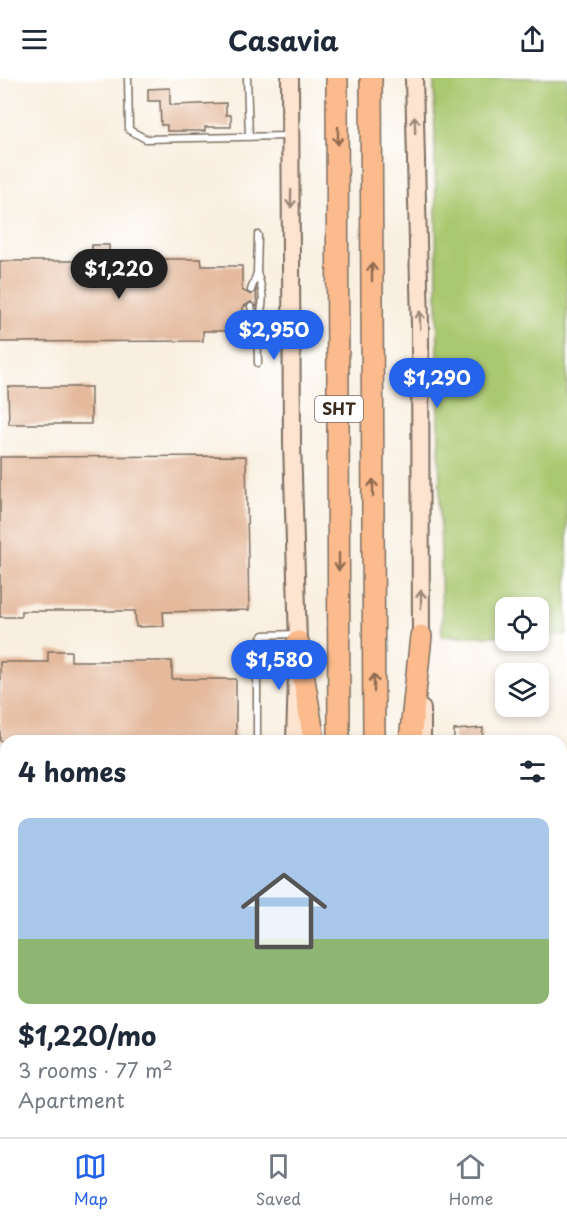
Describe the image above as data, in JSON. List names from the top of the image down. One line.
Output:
{"streets":{"highway":["SHT"]},"page":{"header":"Casavia","price":["$1,220","$2,950","$1,290","$1,580"],"heading":"4 homes","list":[{"name":"$1,220/mo","note":"3 rooms · 77 m² · Apartment"}],"tabs":["Map","Saved","Home"]}}
